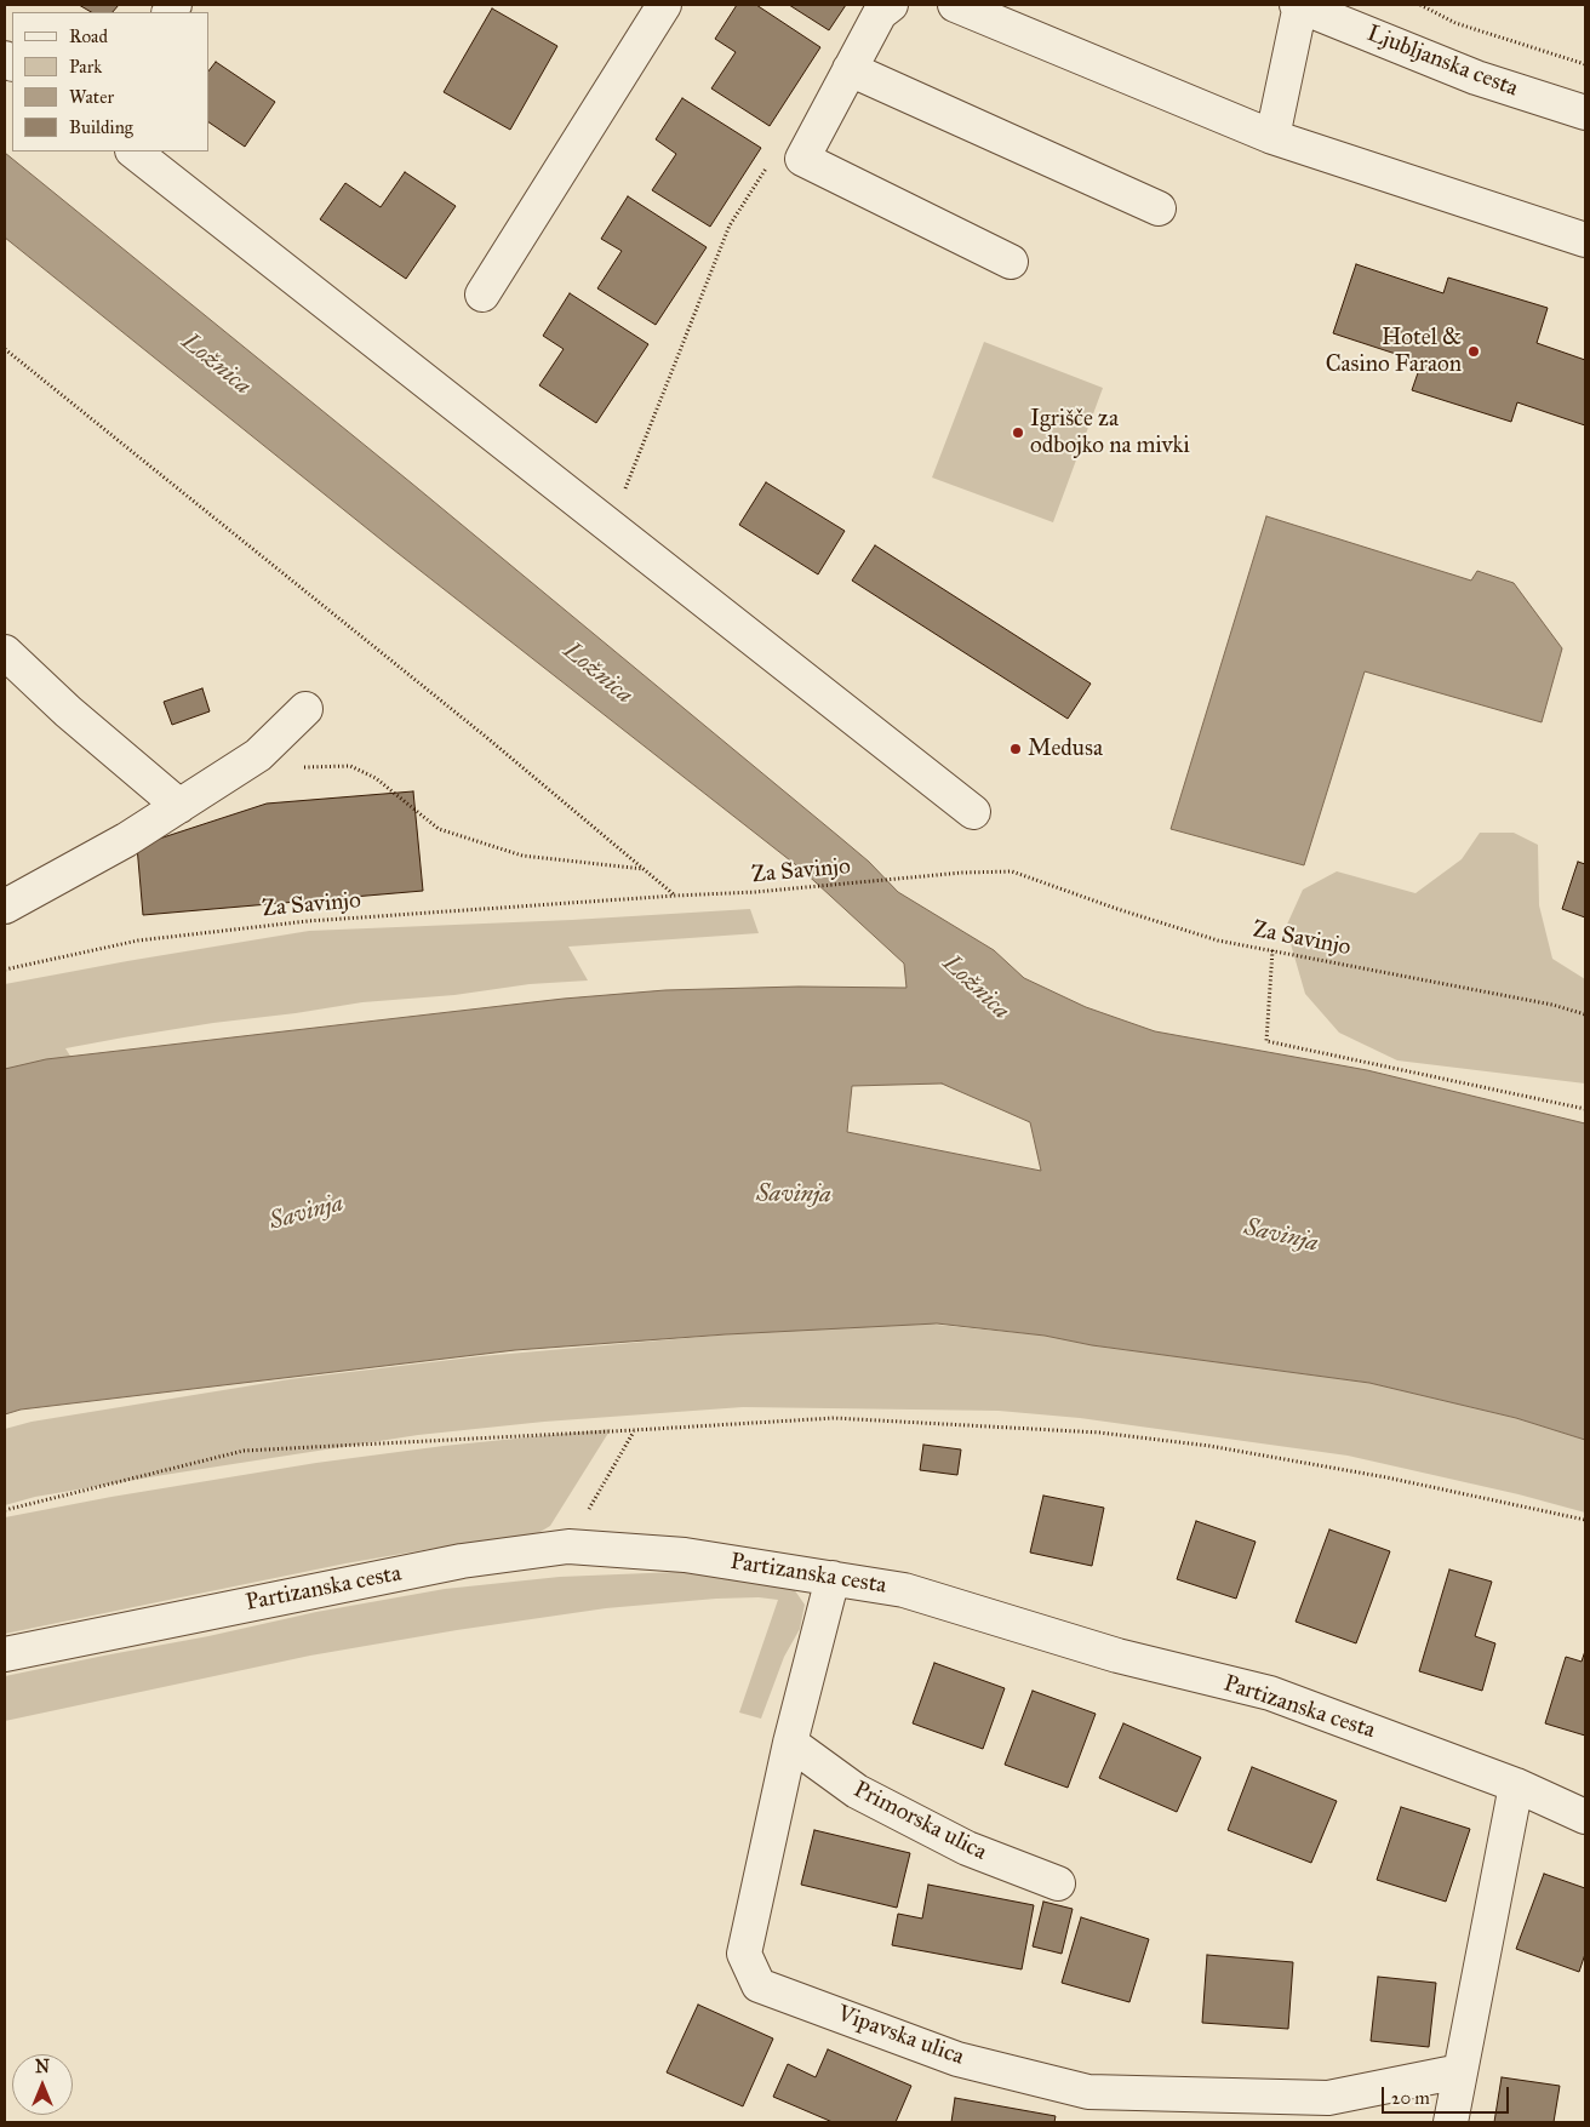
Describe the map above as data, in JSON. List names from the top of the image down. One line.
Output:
{"streets":{"street":["Ljubljanska cesta","Partizanska cesta","Primorska ulica","Vipavska ulica"],"path":["Za Savinjo"]},"crossings":[["Partizanska cesta","Vipavska ulica"],["Primorska ulica","Vipavska ulica"]],"water":["Ložnica","Savinja"],"places":["Hotel & Casino Faraon","Igrišče za odbojko na mivki","Medusa"],"legend":["Road","Park","Water","Building"],"scale_bar":"20 m","north":"top"}
